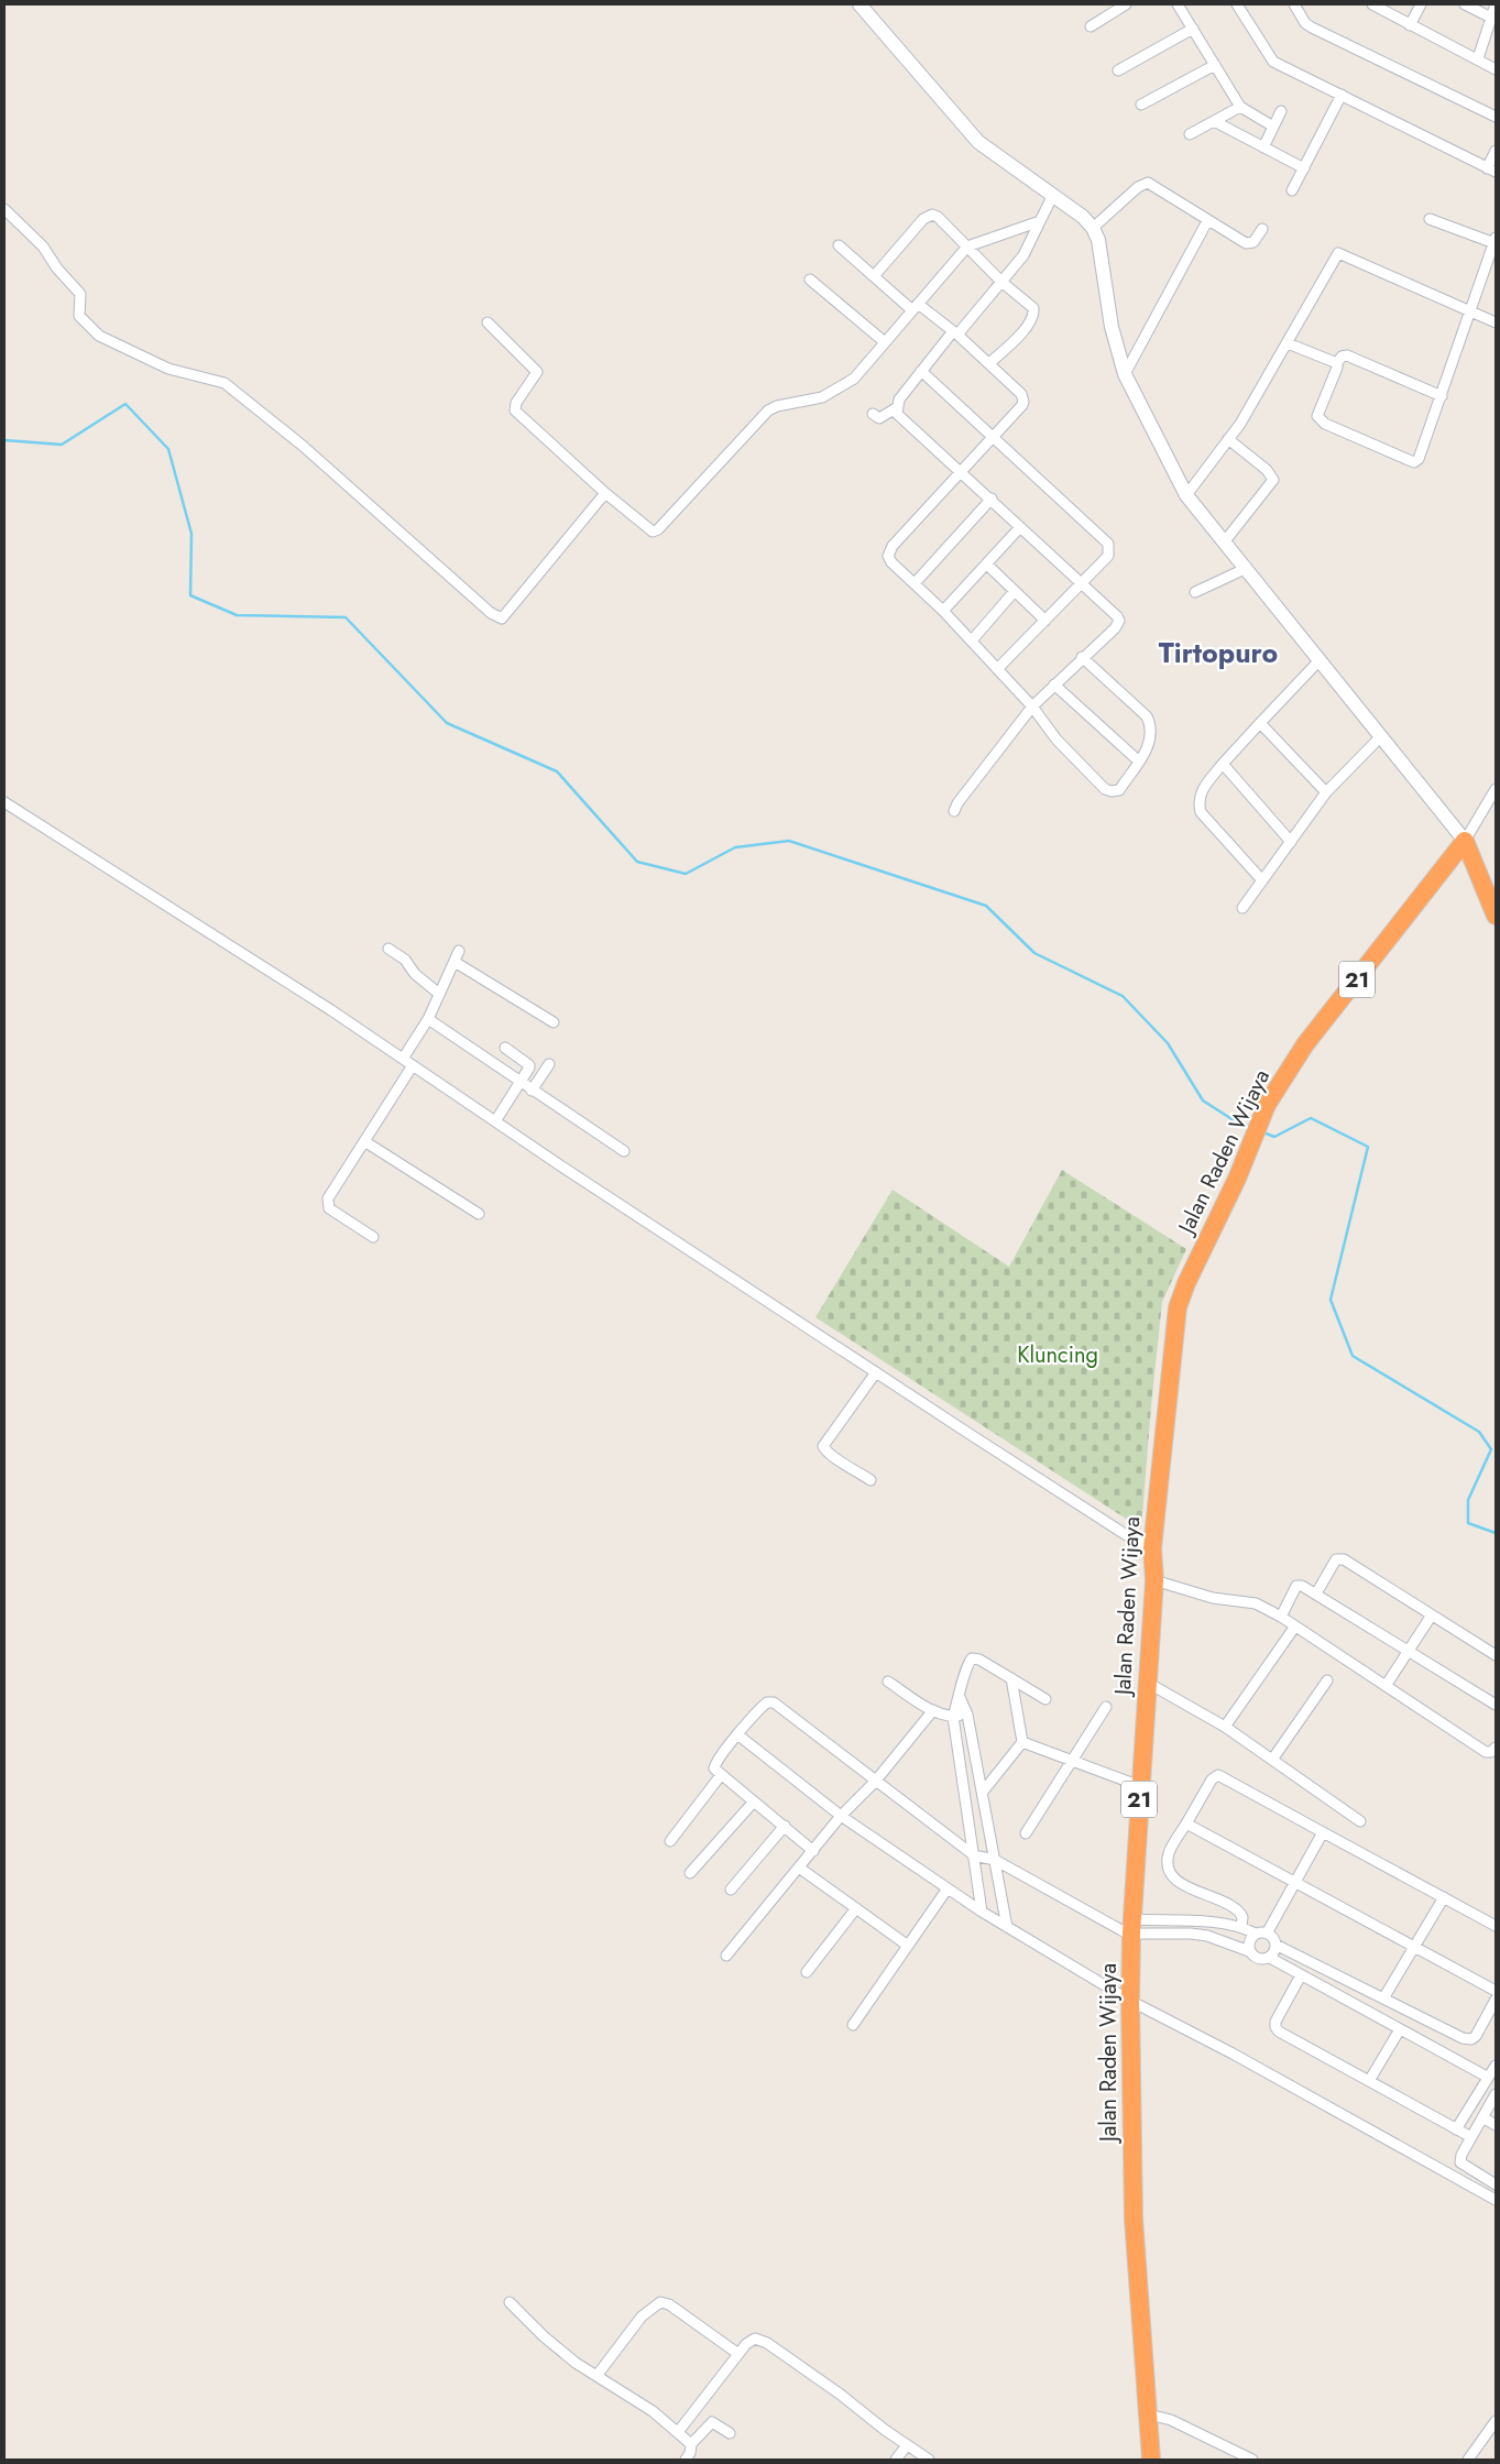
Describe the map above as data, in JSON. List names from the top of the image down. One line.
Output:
{"streets":{"highway":["21","Jalan Raden Wijaya"]},"districts":["Tirtopuro"],"parks":["Kluncing"]}
